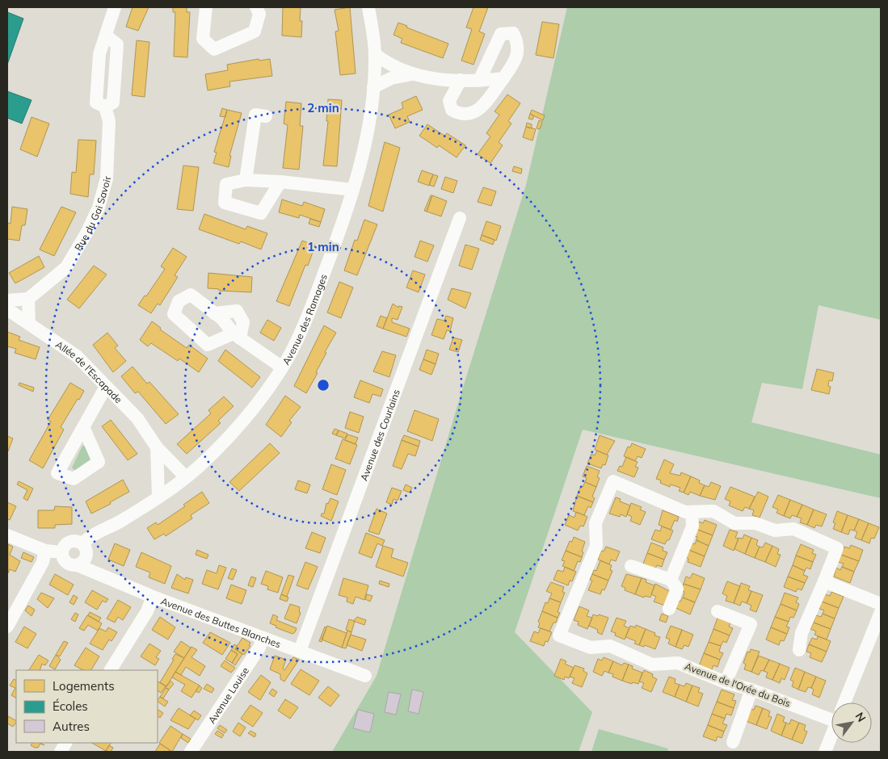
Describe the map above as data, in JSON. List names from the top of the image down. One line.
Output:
{"streets":{"street":["Rue du Gai Savoir","Avenue des Ramages","Allée de l'Escapade","Avenue des Courlains","Avenue des Buttes Blanches","Avenue de l'Orée du Bois","Avenue Louise"]},"crossings":[["Avenue des Ramages","Allée de l'Escapade"],["Avenue des Ramages","Avenue des Buttes Blanches"],["Avenue des Courlains","Avenue des Buttes Blanches"],["Avenue des Buttes Blanches","Avenue Louise"]],"legend":["Logements","Écoles","Autres"],"north":"top right","rings":["2 min","1 min"]}
